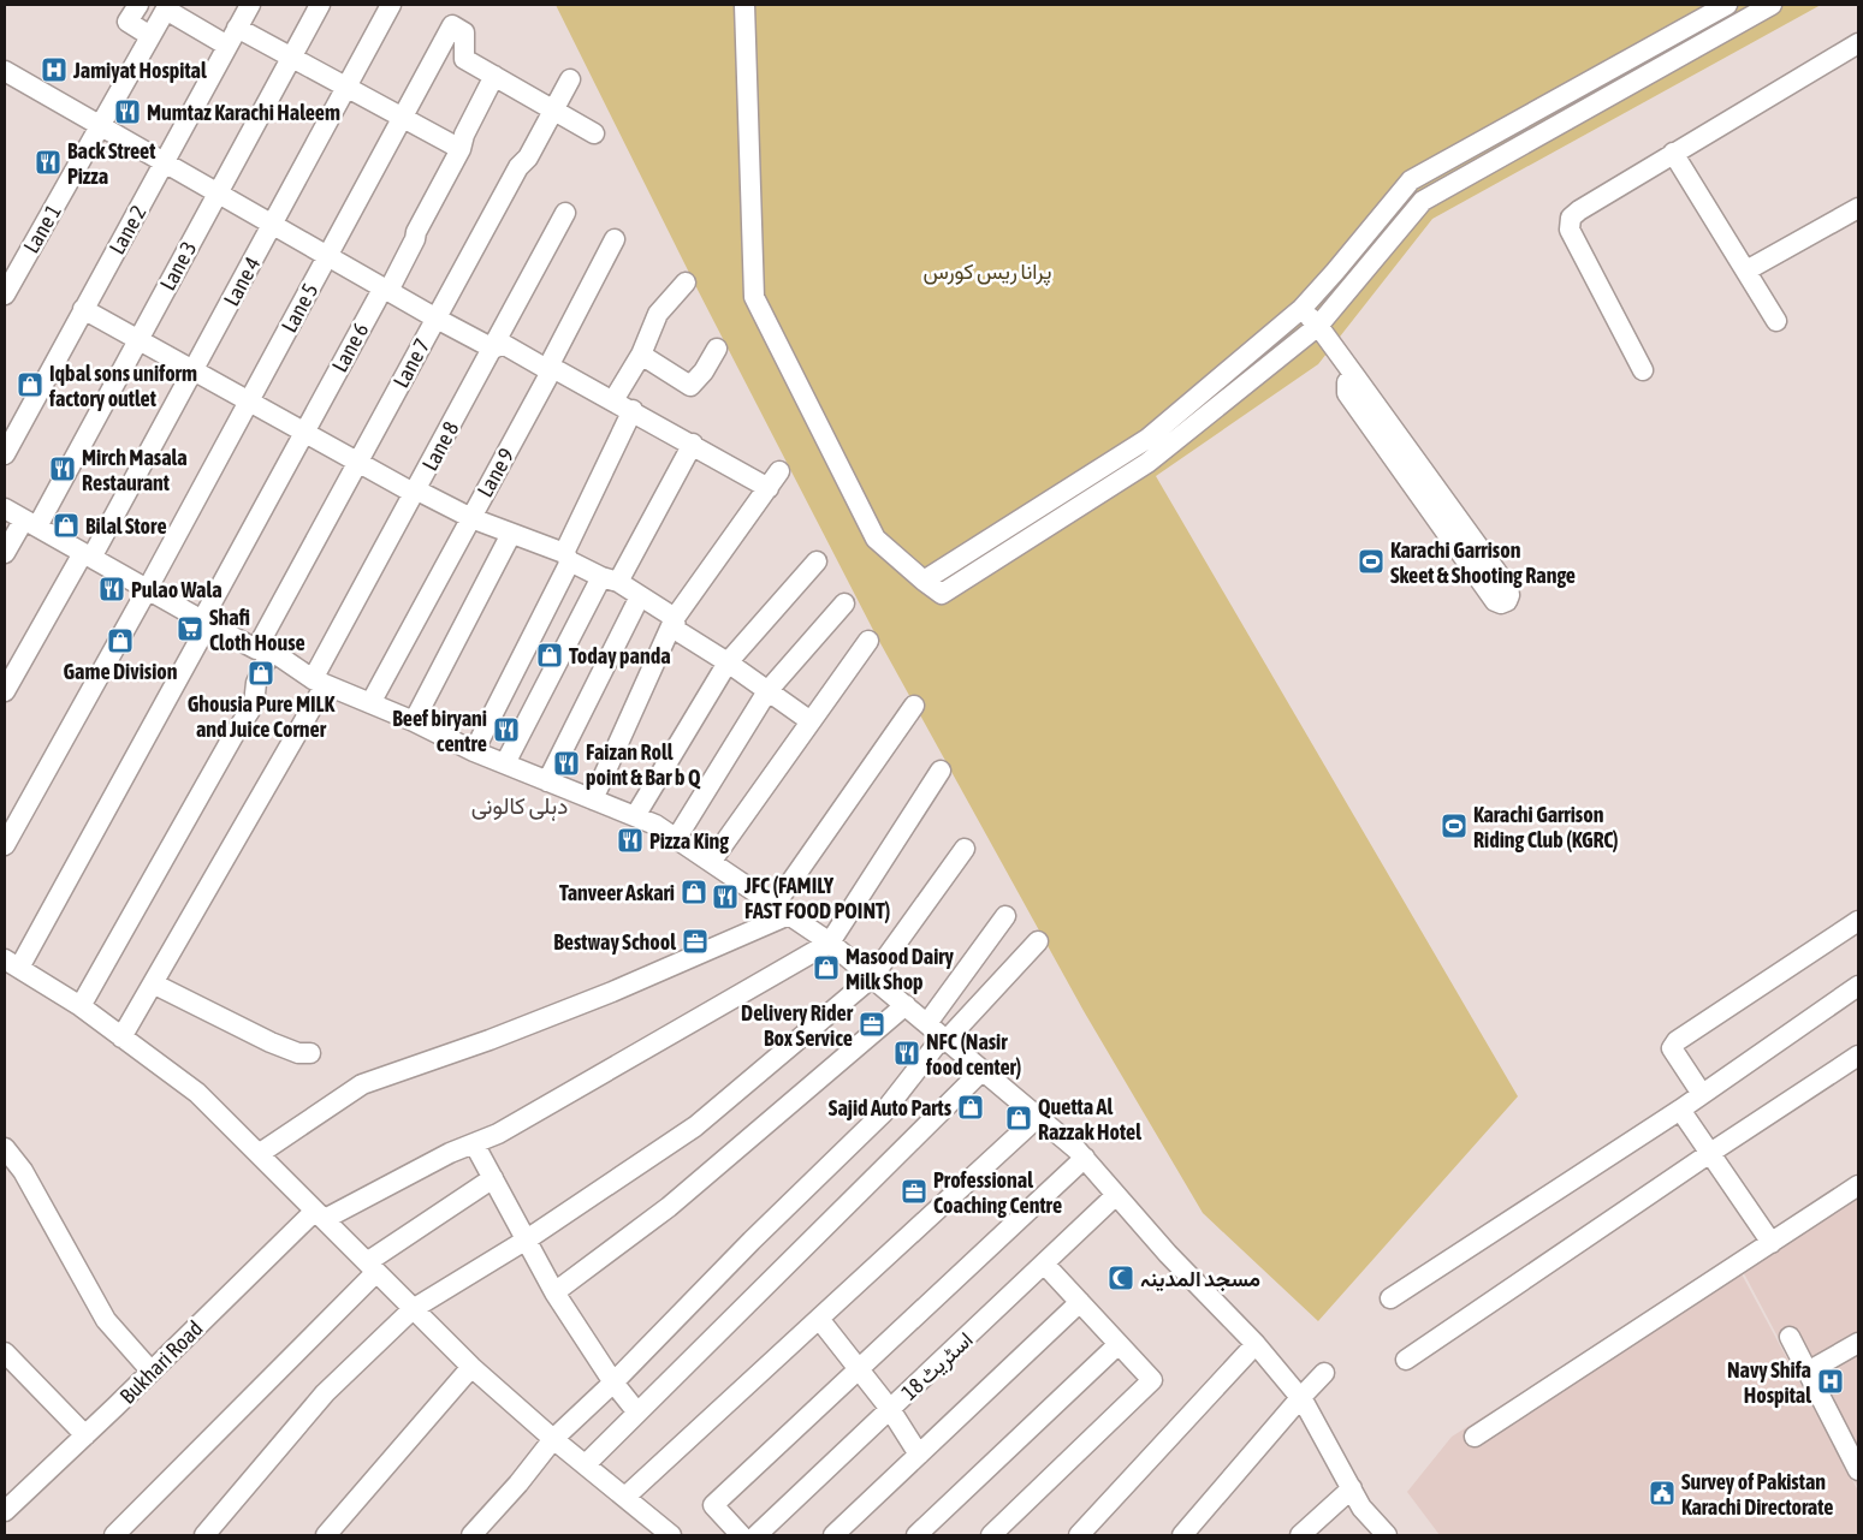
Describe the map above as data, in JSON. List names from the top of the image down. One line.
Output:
{"streets":{"street":["Lane 1","Lane 2","Lane 3","Lane 4","Lane 5","Lane 6","Lane 7","Lane 8","Lane 9","Bukhari Road","اسٹریٹ 18"]},"crossings":[["Lane 5","Lane 6"]],"districts":["دہلی کالونی"],"parks":["پرانا ریس کورس"],"places":{"hospital":["Jamiyat Hospital","Navy Shifa Hospital"],"restaurant":["Mumtaz Karachi Haleem","Back Street Pizza","Mirch Masala Restaurant","Pulao Wala","Beef biryani centre","Faizan Roll point & Bar b Q","Pizza King","JFC (FAMILY FAST FOOD POINT)","NFC (Nasir food center)"],"shop":["Iqbal sons uniform factory outlet","Bilal Store","Game Division","Today panda","Ghousia Pure MILK and Juice Corner","Tanveer Askari","Masood Dairy Milk Shop","Sajid Auto Parts","Quetta Al Razzak Hotel"],"sports":["Karachi Garrison Skeet & Shooting Range","Karachi Garrison Riding Club (KGRC)"],"supermarket":["Shafi Cloth House"],"office":["Bestway School","Delivery Rider Box Service","Professional Coaching Centre"],"mosque":["مسجد المدینہ"],"public building":["Survey of Pakistan Karachi Directorate"]}}
